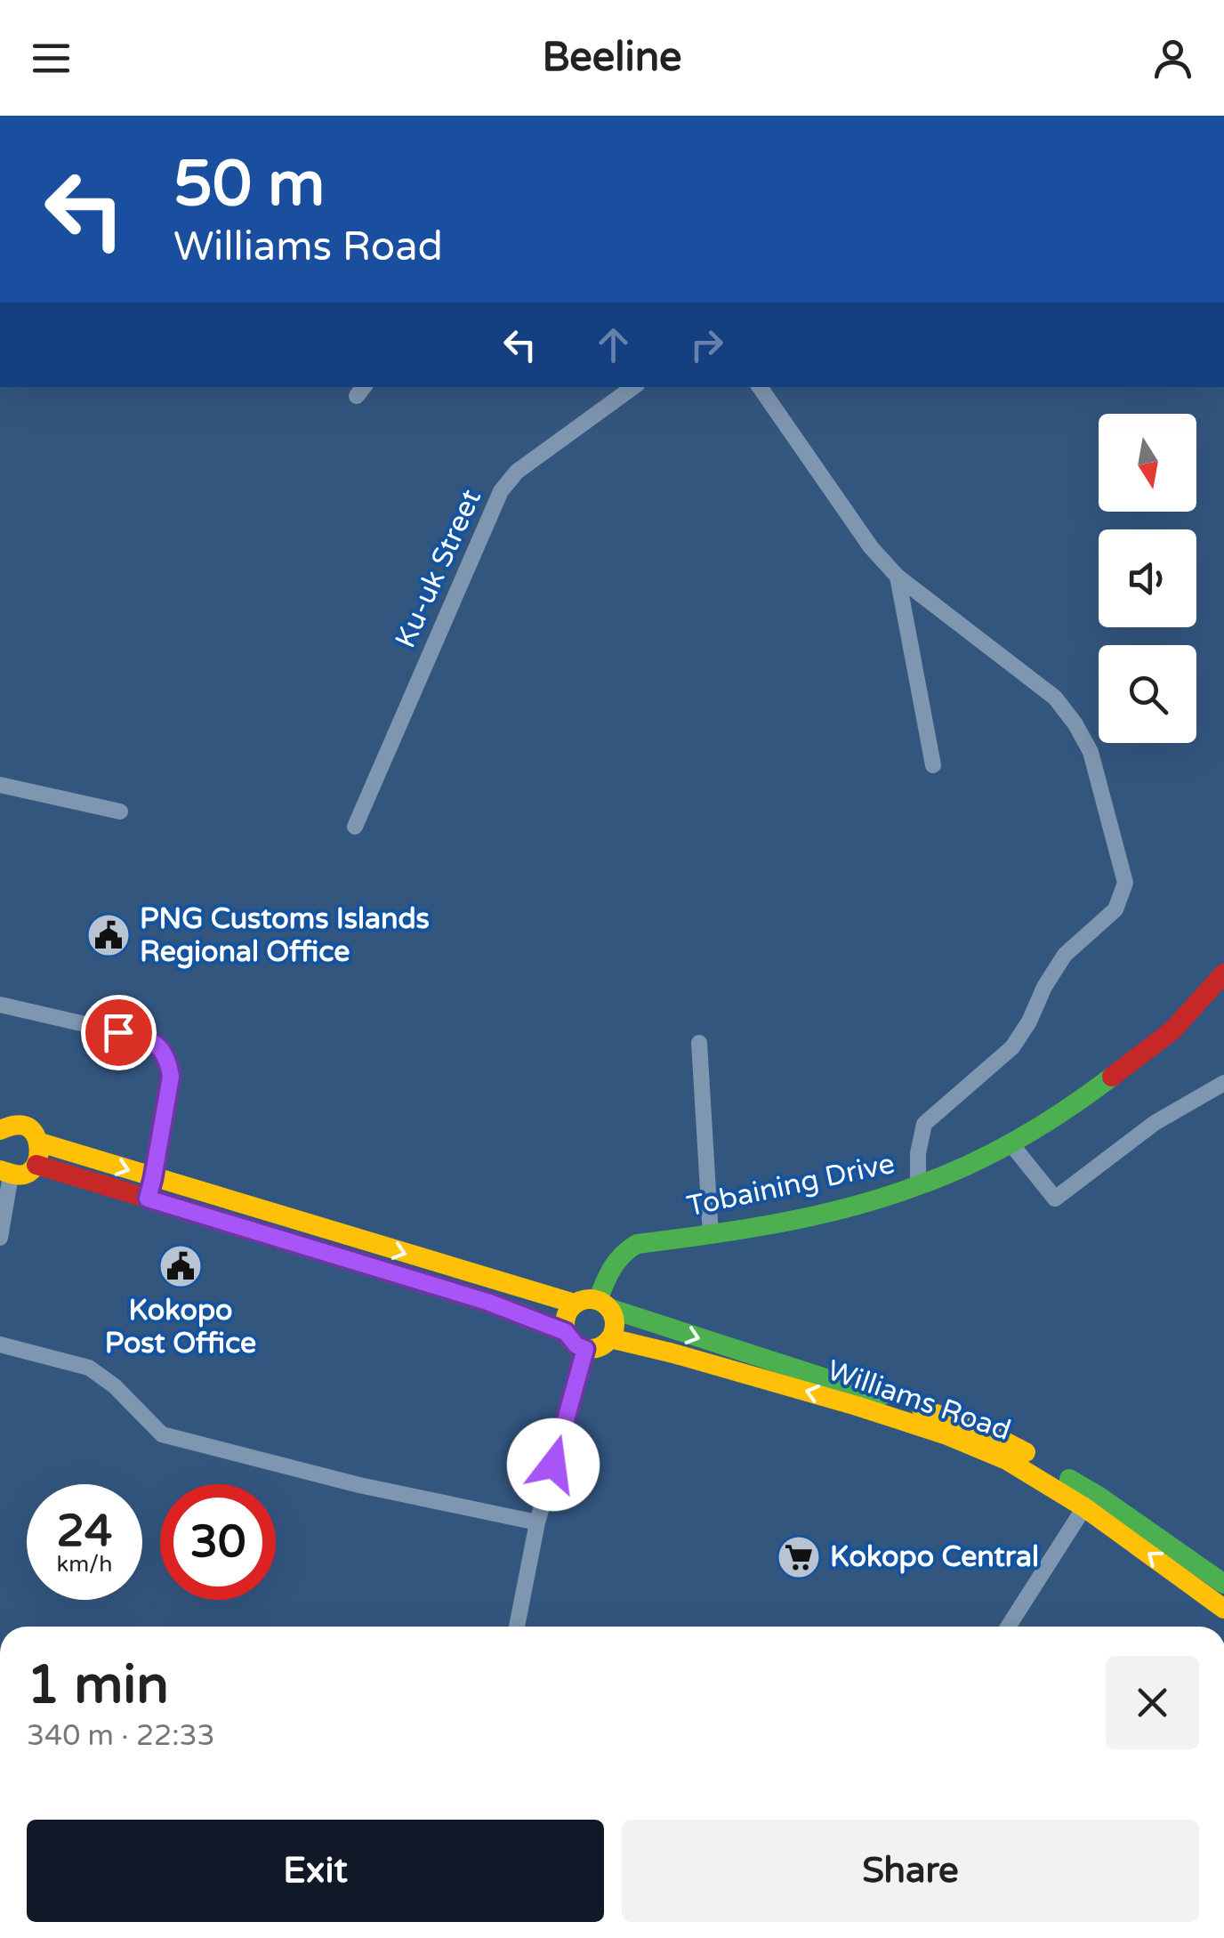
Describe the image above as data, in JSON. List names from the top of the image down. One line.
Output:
{"streets":{"main road":["Tobaining Drive","Williams Road"],"street":["Ku-uk Street"]},"crossings":[["Tobaining Drive","Williams Road"]],"places":{"public building":["PNG Customs Islands Regional Office","Kokopo Post Office"],"supermarket":["Kokopo Central"]},"north":"bottom","page":{"header":"Beeline","turn":["50 m","Williams Road"],"speed":"24 km/h","limit":"30","heading":["1 min","340 m · 22:33"],"buttons":["Exit","Share"]}}
